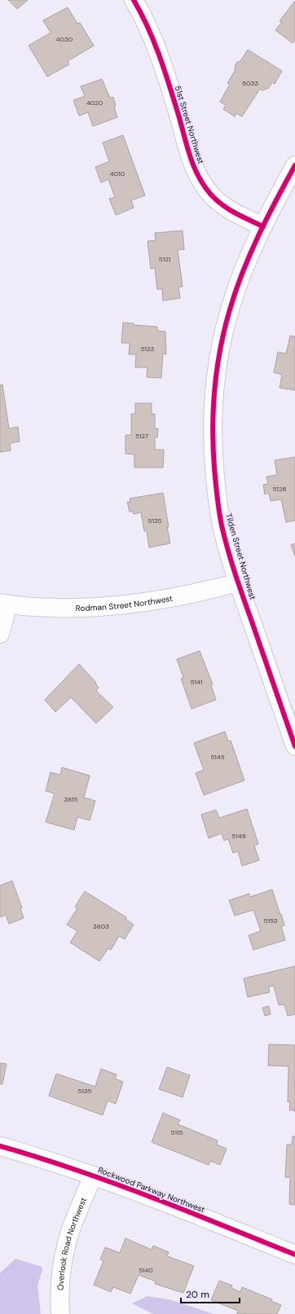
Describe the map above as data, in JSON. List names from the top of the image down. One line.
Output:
{"streets":{"street":["51st Street Northwest","Tilden Street Northwest","Rodman Street Northwest","Rockwood Parkway Northwest","Overlook Road Northwest"]},"crossings":[["51st Street Northwest","Tilden Street Northwest"],["Tilden Street Northwest","Rodman Street Northwest"],["Rockwood Parkway Northwest","Overlook Road Northwest"]],"house_numbers":["4030","5033","4020","4010","5121","5123","5127","5126","5135","5141","5145","3815","5149","5153","3803","5135","5115","5140"],"scale_bar":"20 m"}
